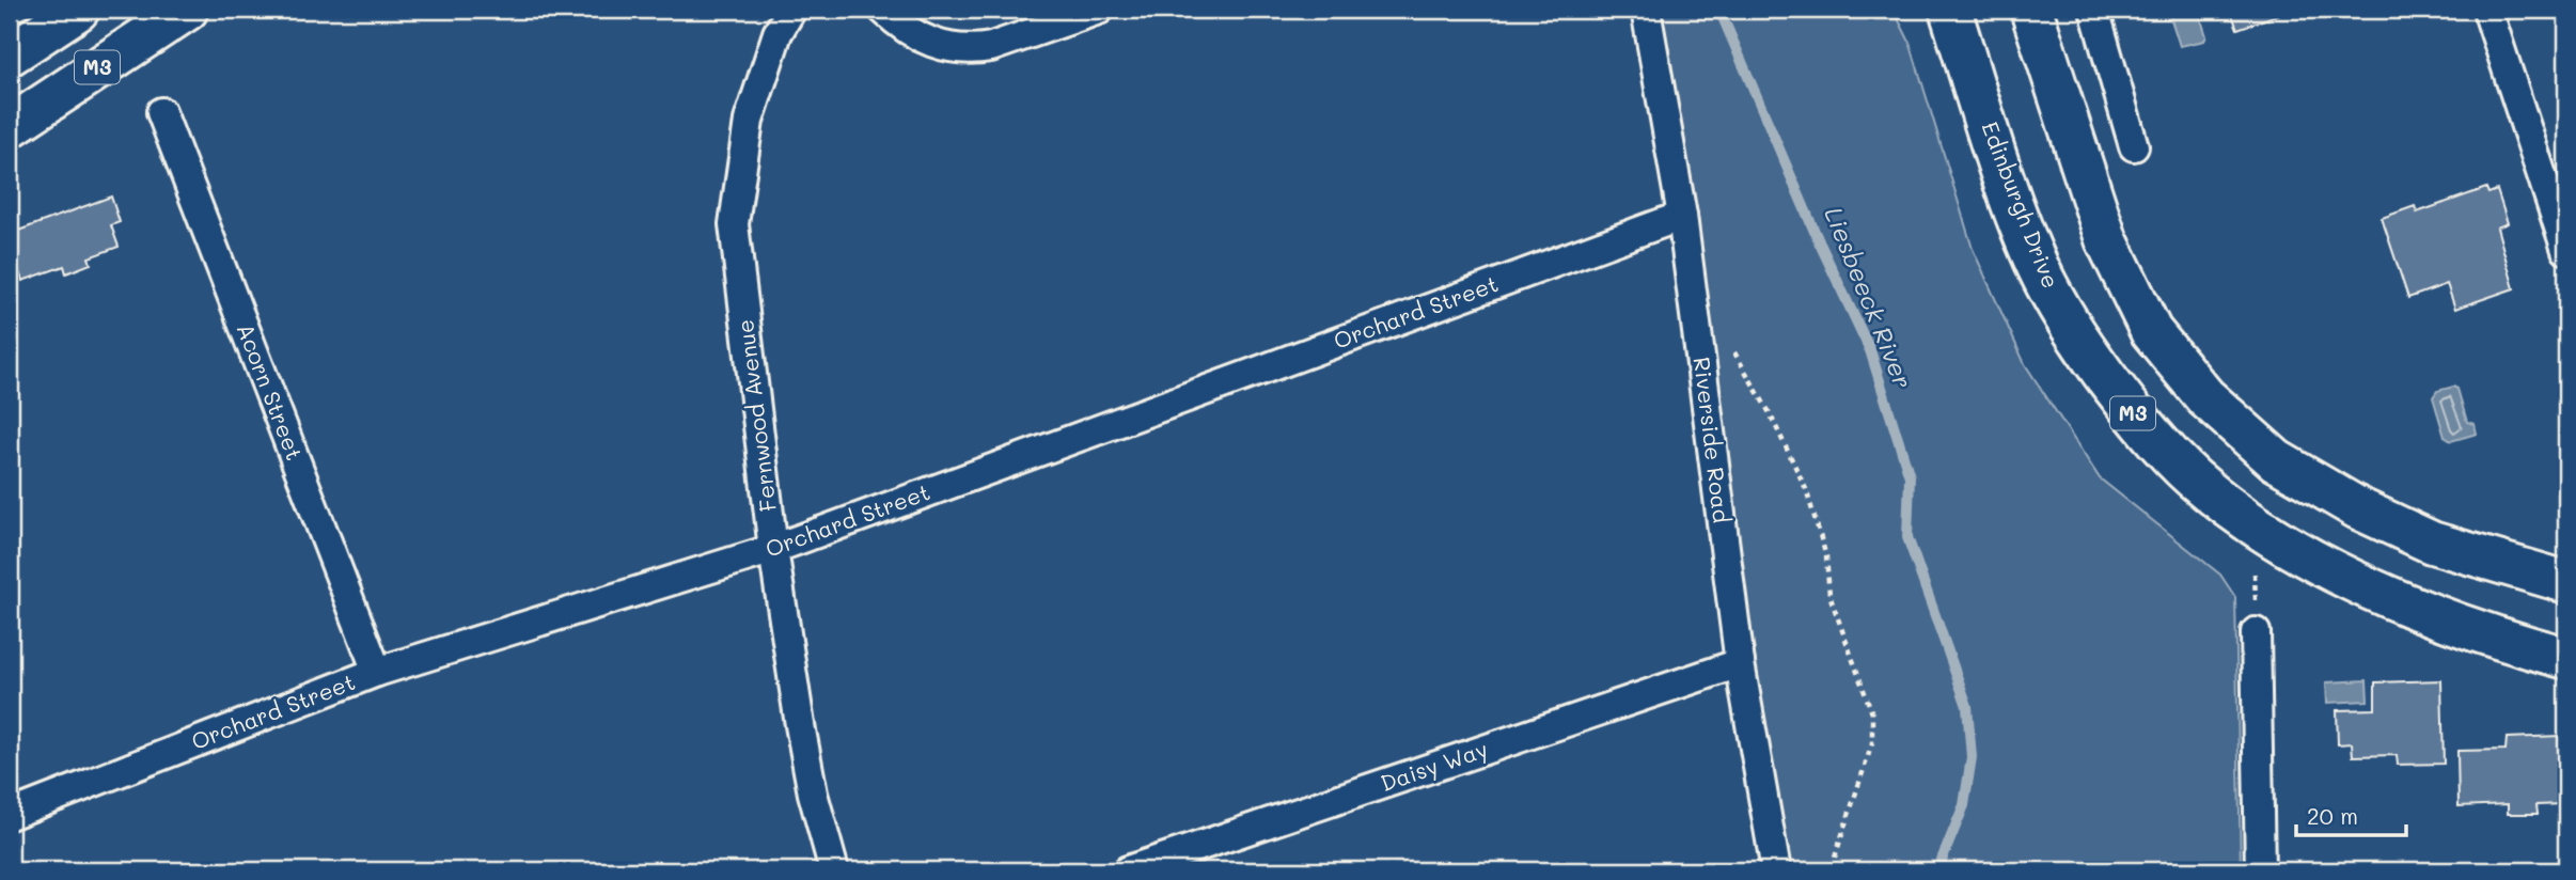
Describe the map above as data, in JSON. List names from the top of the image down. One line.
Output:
{"streets":{"highway":["M3","Edinburgh Drive"],"street":["Orchard Street","Acorn Street","Fernwood Avenue","Riverside Road","Daisy Way"]},"crossings":[["Orchard Street","Acorn Street"],["Orchard Street","Fernwood Avenue"],["Orchard Street","Riverside Road"],["Riverside Road","Daisy Way"]],"water":["Liesbeeck River"],"scale_bar":"20 m"}
